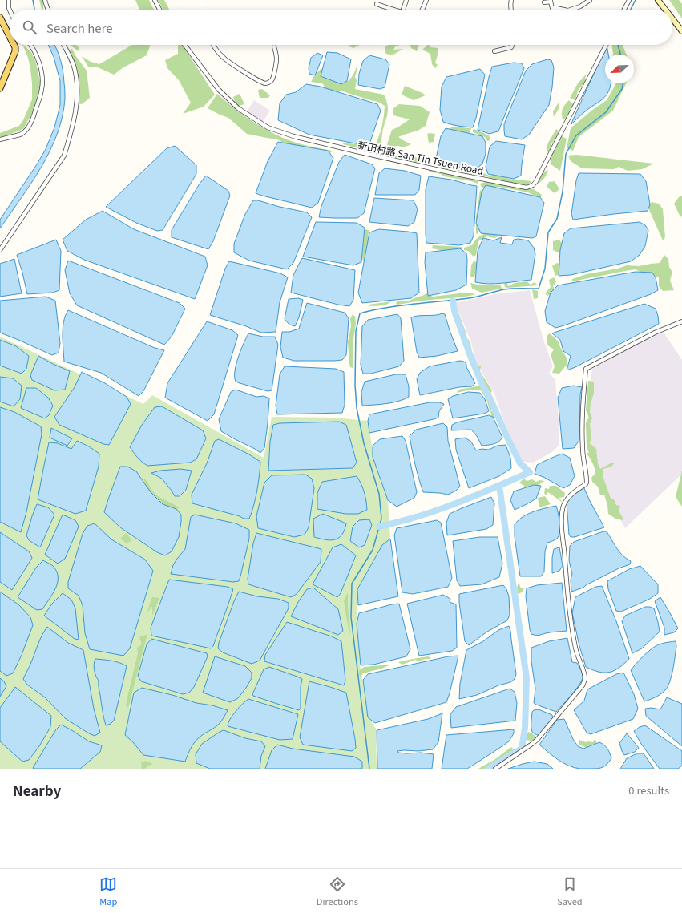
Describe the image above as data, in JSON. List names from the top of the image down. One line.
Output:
{"streets":{"street":["新田村路 San Tin Tsuen Road"]},"north":"bottom left","page":{"search":"Search here","heading":["Nearby","0 results"],"nav":["Map","Directions","Saved"]}}
